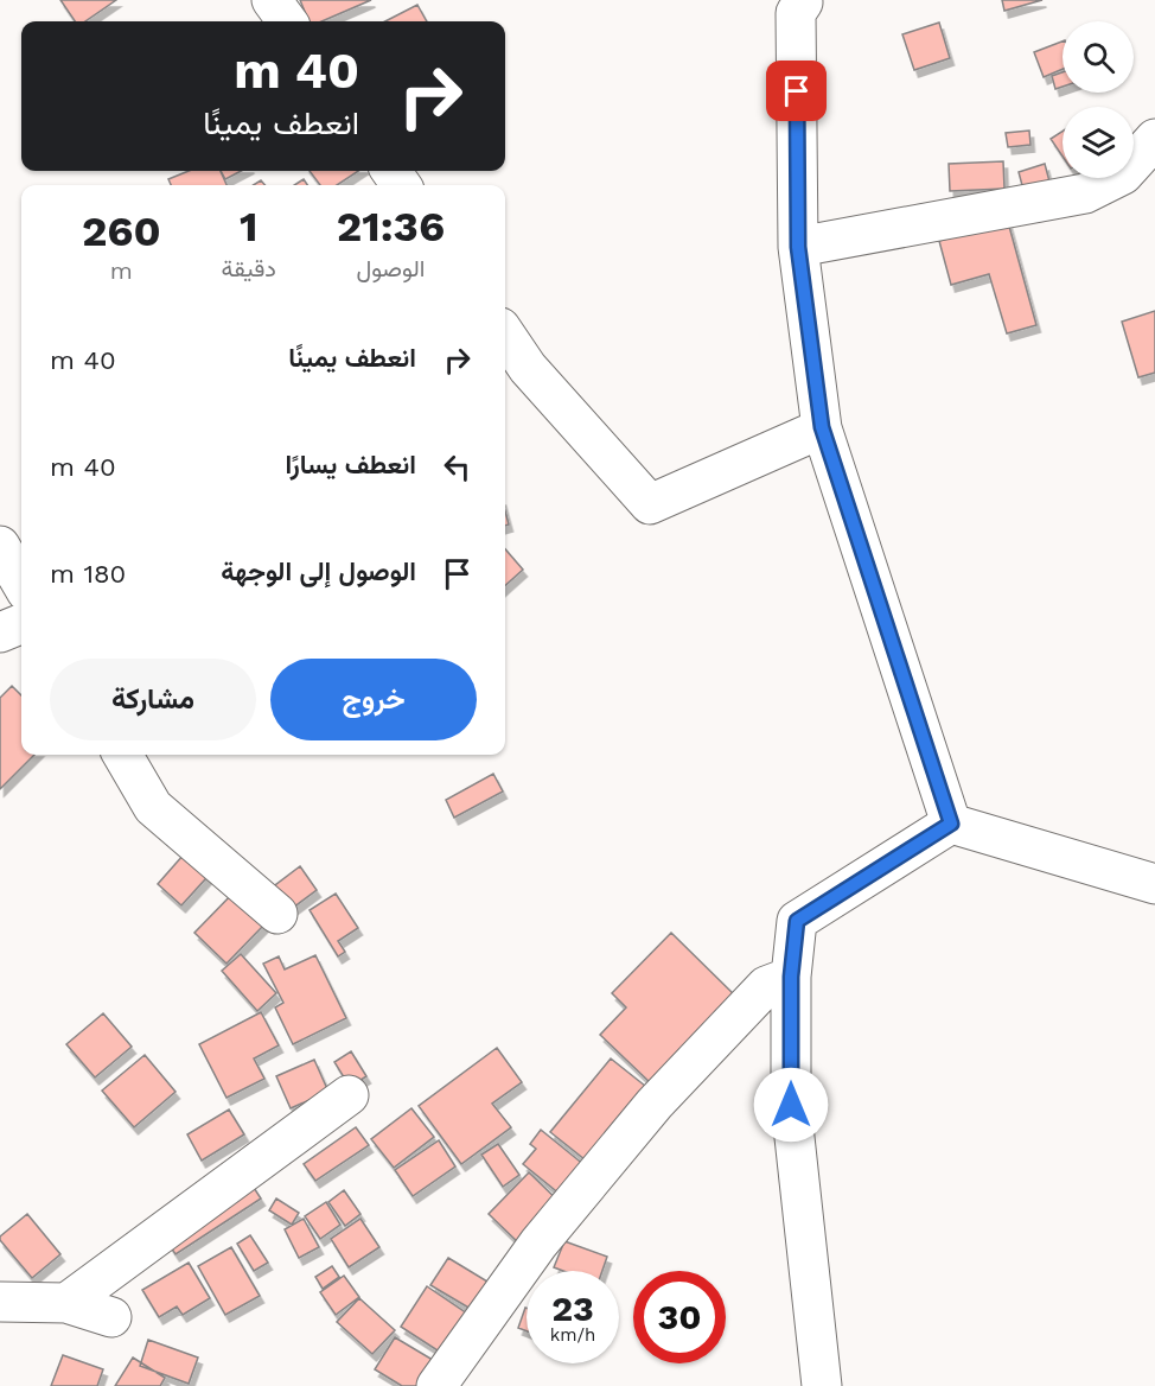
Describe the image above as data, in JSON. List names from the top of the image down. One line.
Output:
{"page":{"turn":["40 m","انعطف يمينًا"],"eta":["21:36","الوصول","1","دقيقة","260","m"],"list":[{"name":"انعطف يمينًا","value":"40 m"},{"name":"انعطف يسارًا","value":"40 m"},{"name":"الوصول إلى الوجهة","value":"180 m"}],"buttons":["خروج","مشاركة"],"speed":"23 km/h","limit":"30"}}
